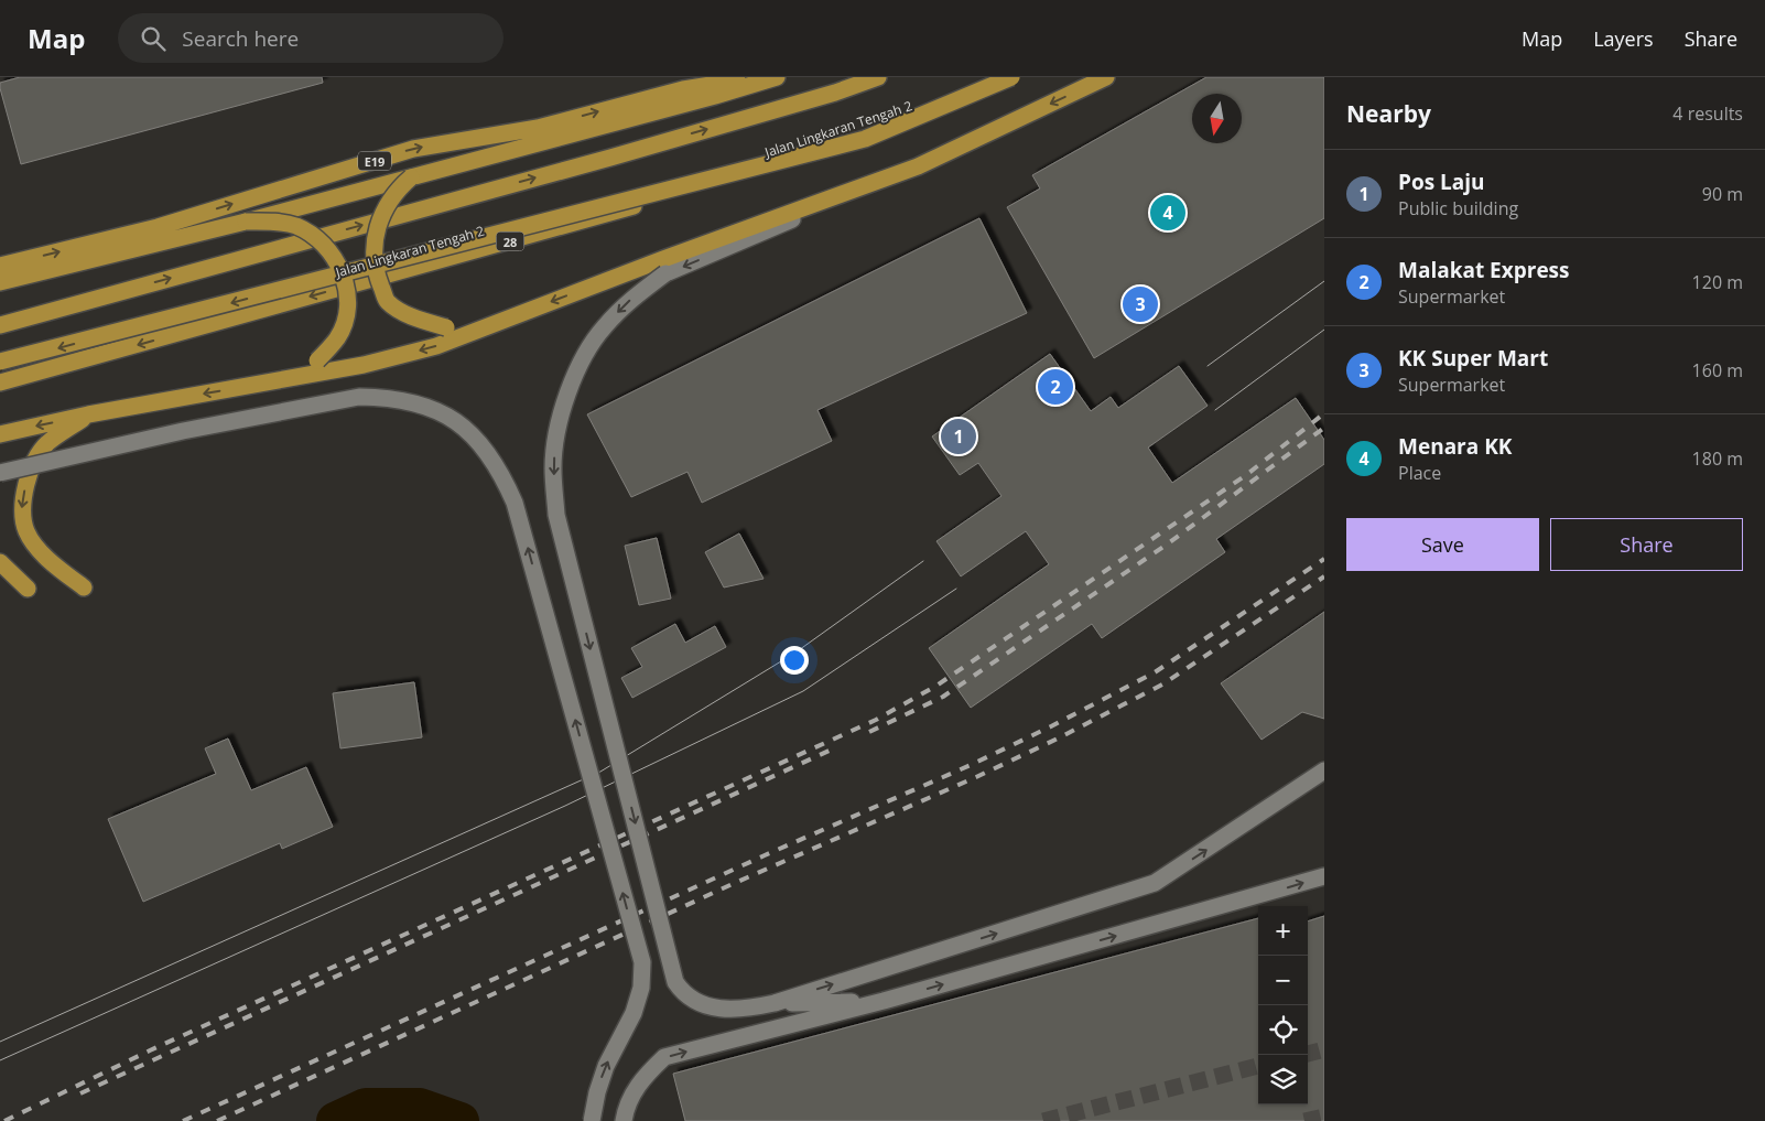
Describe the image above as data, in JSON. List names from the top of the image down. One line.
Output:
{"streets":{"highway":["Jalan Lingkaran Tengah 2","E19","28"]},"north":"bottom","page":{"header":"Map","search":"Search here","nav":["Map","Layers","Share"],"heading":["Nearby","4 results"],"list":[{"mark":"1","name":"Pos Laju","note":"Public building","value":"90 m"},{"mark":"2","name":"Malakat Express","note":"Supermarket","value":"120 m"},{"mark":"3","name":"KK Super Mart","note":"Supermarket","value":"160 m"},{"mark":"4","name":"Menara KK","note":"Place","value":"180 m"}],"pins":["4","3","2","1"],"buttons":["Save","Share"],"map_buttons":["+","−"]}}
